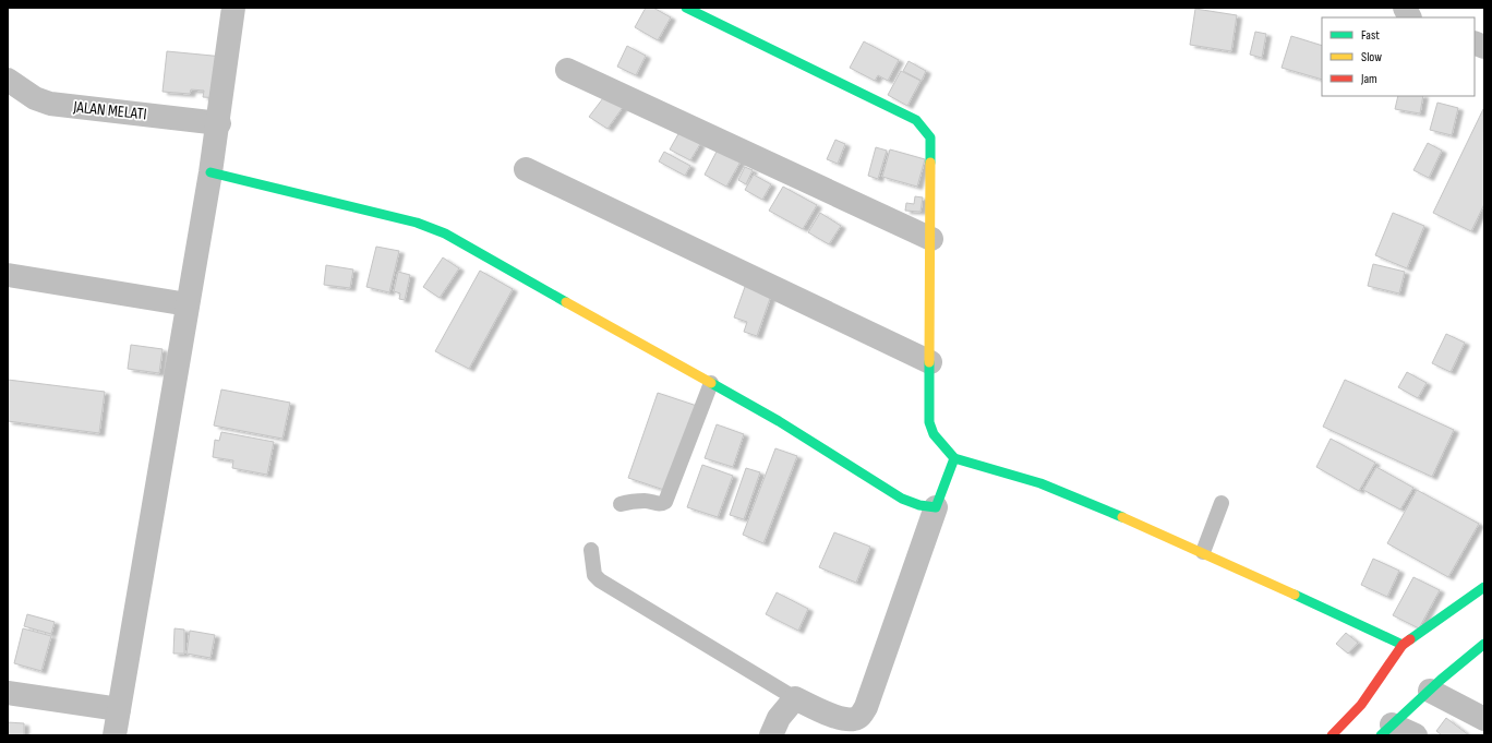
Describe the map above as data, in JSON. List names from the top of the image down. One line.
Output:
{"streets":{"street":["JALAN MELATI"]},"legend":["Fast","Slow","Jam"]}
